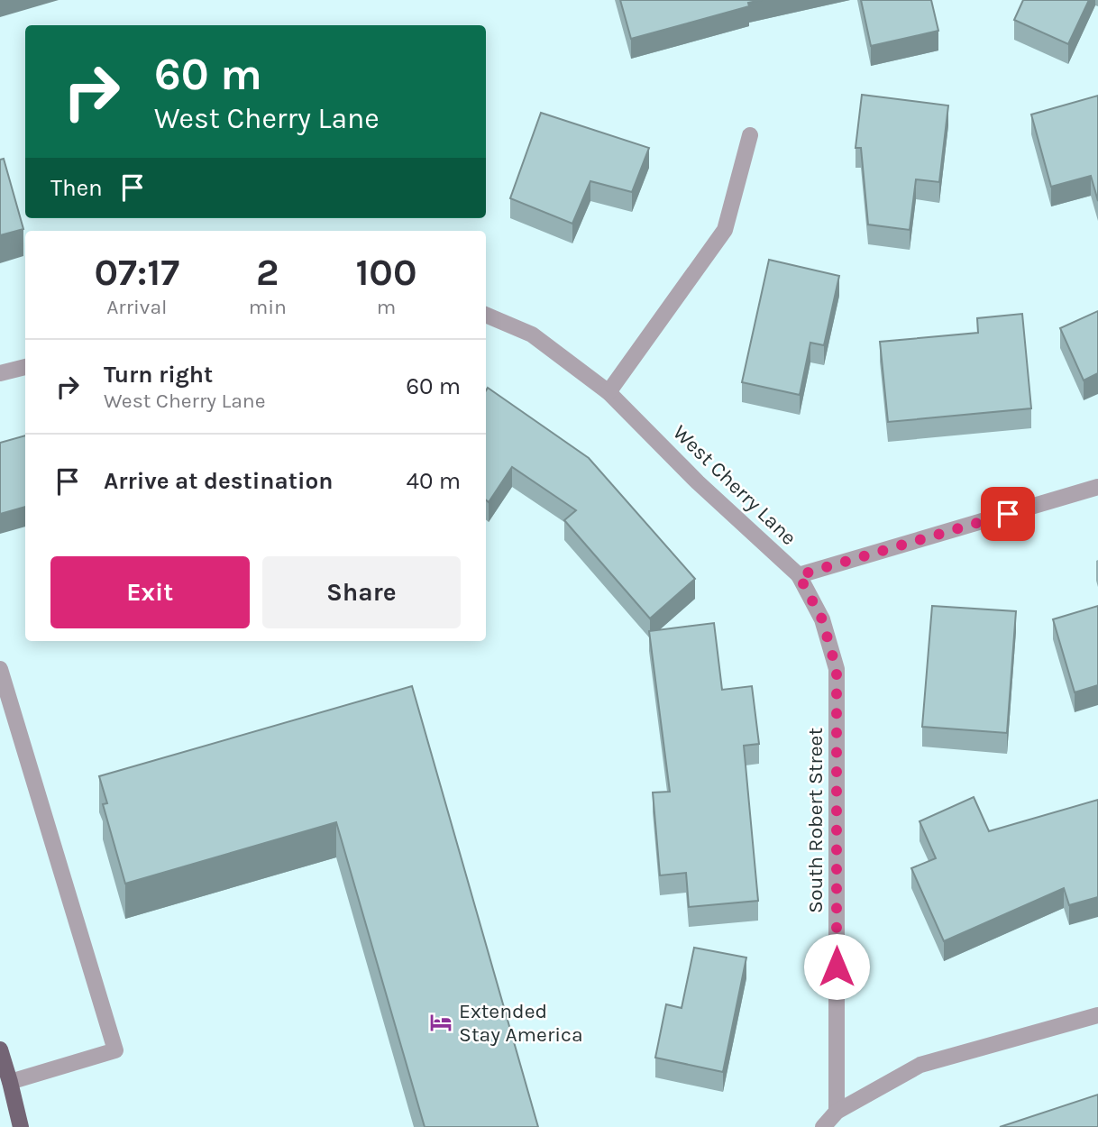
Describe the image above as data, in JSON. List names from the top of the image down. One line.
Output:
{"streets":{"street":["West Cherry Lane","South Robert Street"]},"crossings":[["West Cherry Lane","South Robert Street"]],"places":{"hotel":["Extended Stay America"]},"page":{"turn":["60 m","West Cherry Lane"],"then":"Then","eta":["07:17","Arrival","2","min","100","m"],"list":[{"name":"Turn right","note":"West Cherry Lane","value":"60 m"},{"name":"Arrive at destination","value":"40 m"}],"buttons":["Exit","Share"]}}
